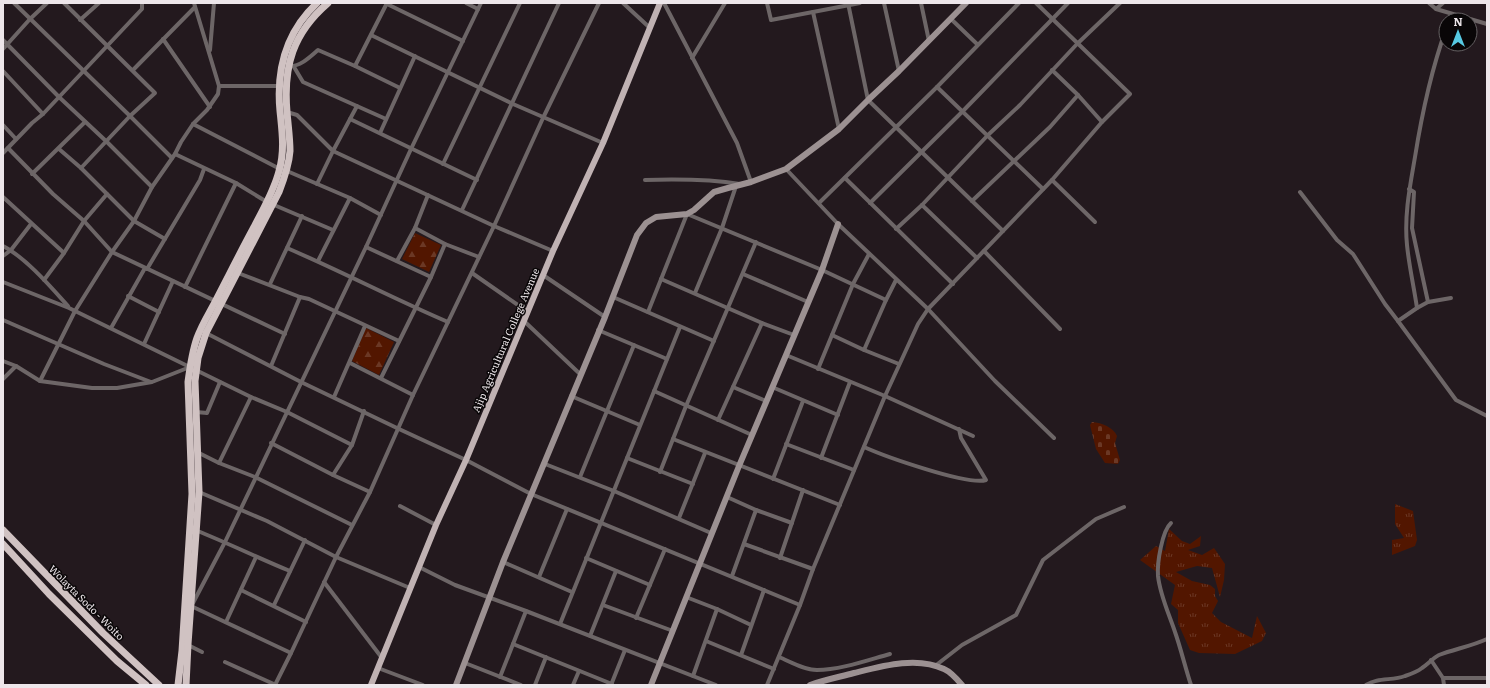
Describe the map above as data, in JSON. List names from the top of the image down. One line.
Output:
{"streets":{"highway":["Wolayta Sodo - Woito"],"main road":["Ajip Agricultural College Avenue"]},"north":"top"}
